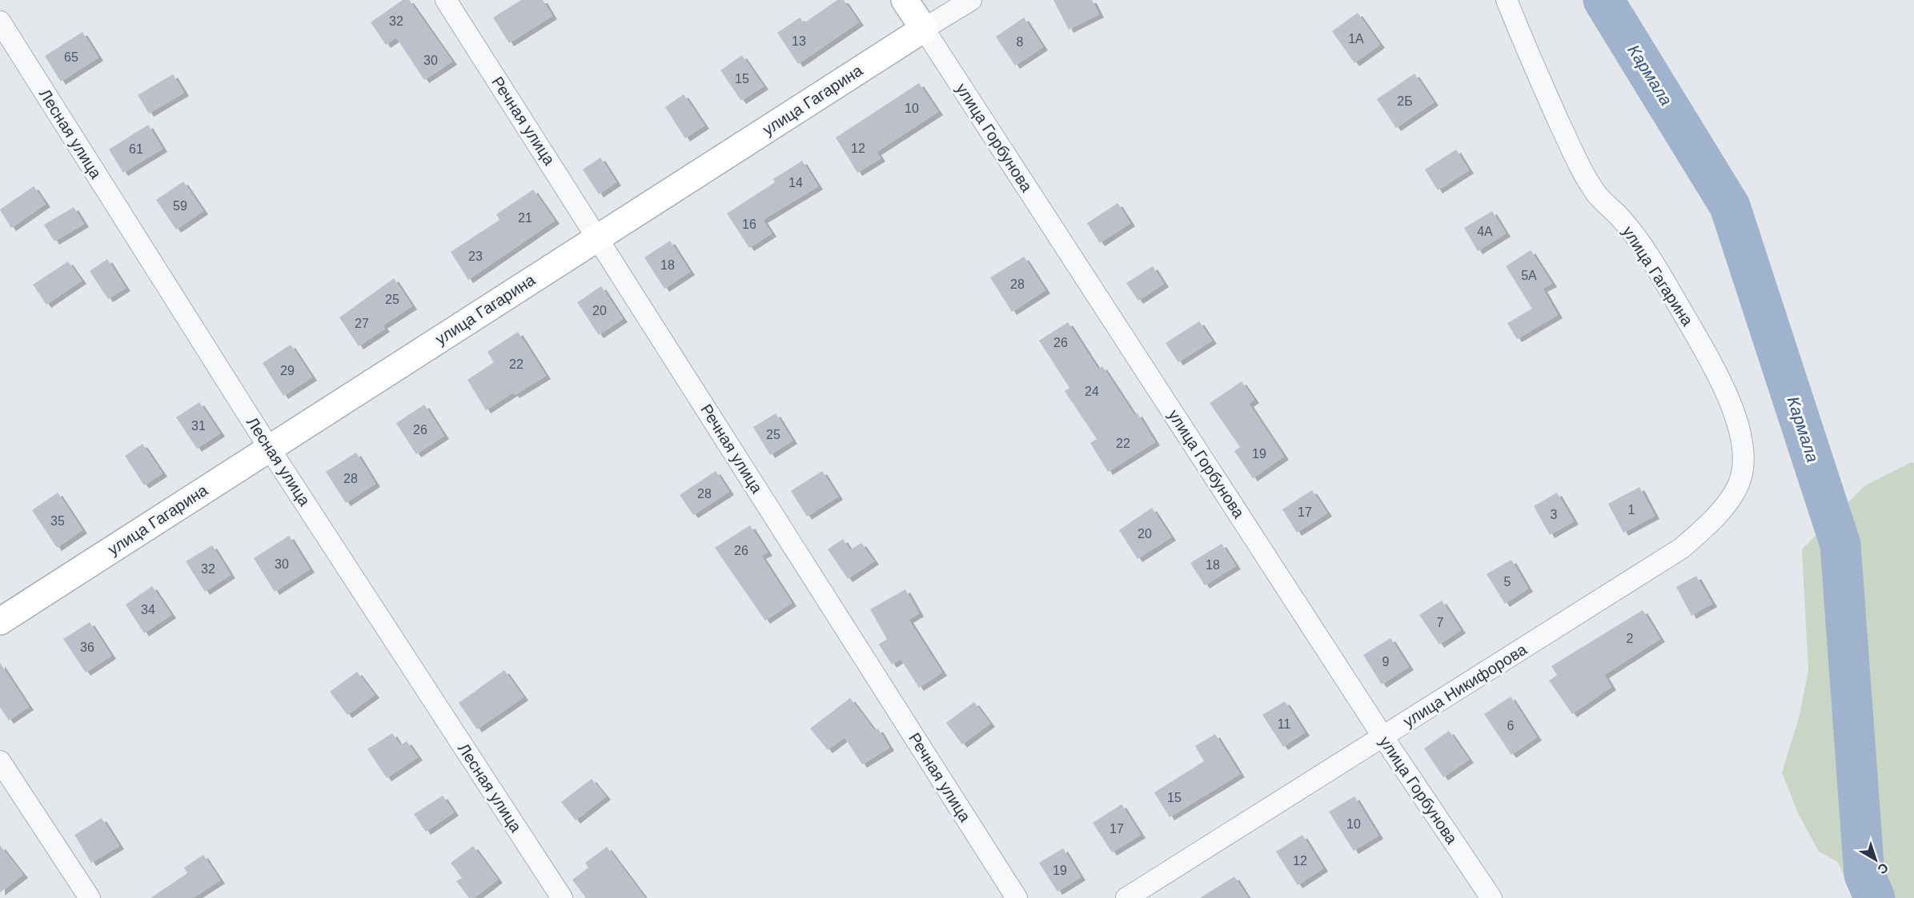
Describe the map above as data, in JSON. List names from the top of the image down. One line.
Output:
{"streets":{"main road":["улица Гагарина"],"street":["Речная улица","Лесная улица","улица Горбунова","улица Никифорова"]},"crossings":[["улица Гагарина","Речная улица"],["улица Гагарина","Лесная улица"],["улица Гагарина","улица Горбунова"],["улица Гагарина","улица Никифорова"],["улица Горбунова","улица Никифорова"]],"water":["Кармала"],"house_numbers":["32","1А","13","8","65","30","15","2Б","10","12","61","14","59","21","16","4А","23","18","5А","28","25","20","27","26","22","29","24","31","26","25","22","19","28","28","1","17","3","35","20","26","30","18","32","5","34","7","2","36","9","11","6","15","10","17","12","19"],"north":"bottom right"}
